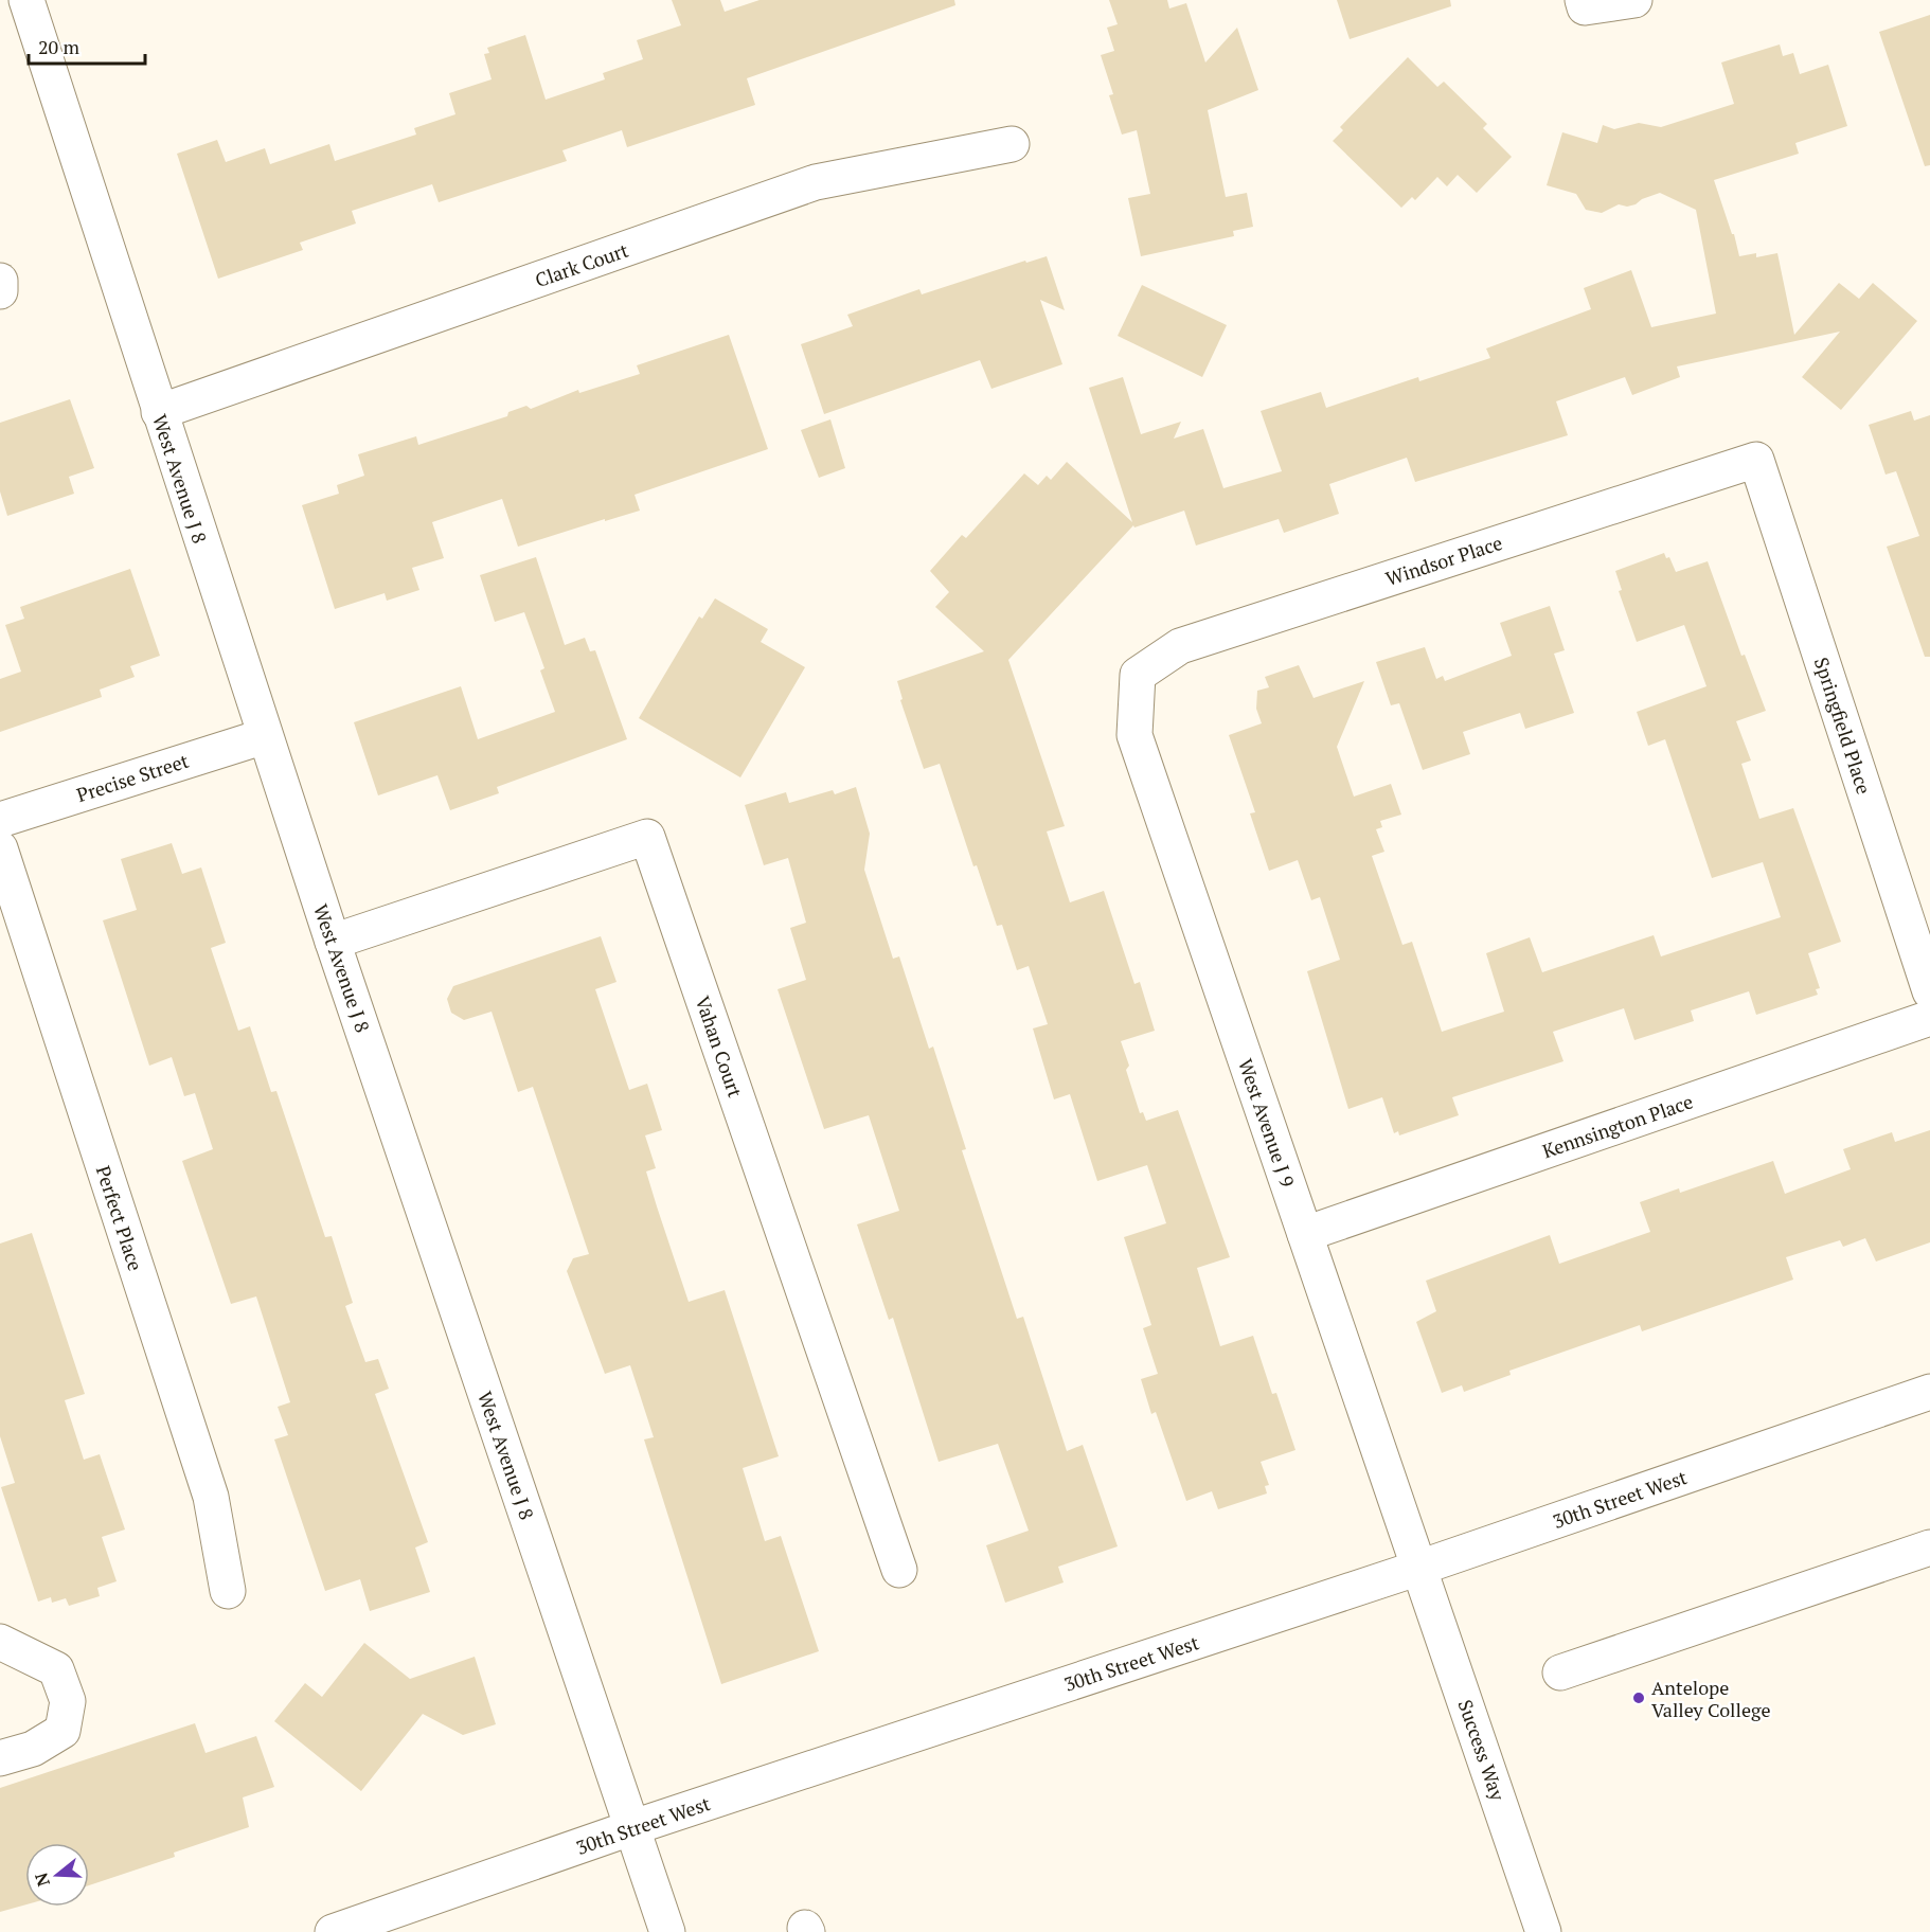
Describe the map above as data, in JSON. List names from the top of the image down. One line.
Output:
{"streets":{"street":["Clark Court","West Avenue J 8","Windsor Place","Springfield Place","Precise Street","Vahan Court","West Avenue J 9","Kennsington Place","Perfect Place","30th Street West","Success Way"]},"crossings":[["Clark Court","West Avenue J 8"],["West Avenue J 8","Precise Street"],["West Avenue J 8","Vahan Court"],["West Avenue J 8","30th Street West"],["Windsor Place","Springfield Place"],["Windsor Place","West Avenue J 9"],["West Avenue J 9","Kennsington Place"],["West Avenue J 9","30th Street West"],["West Avenue J 9","Success Way"],["30th Street West","Success Way"]],"places":["Antelope Valley College"],"scale_bar":"20 m","north":"left"}
